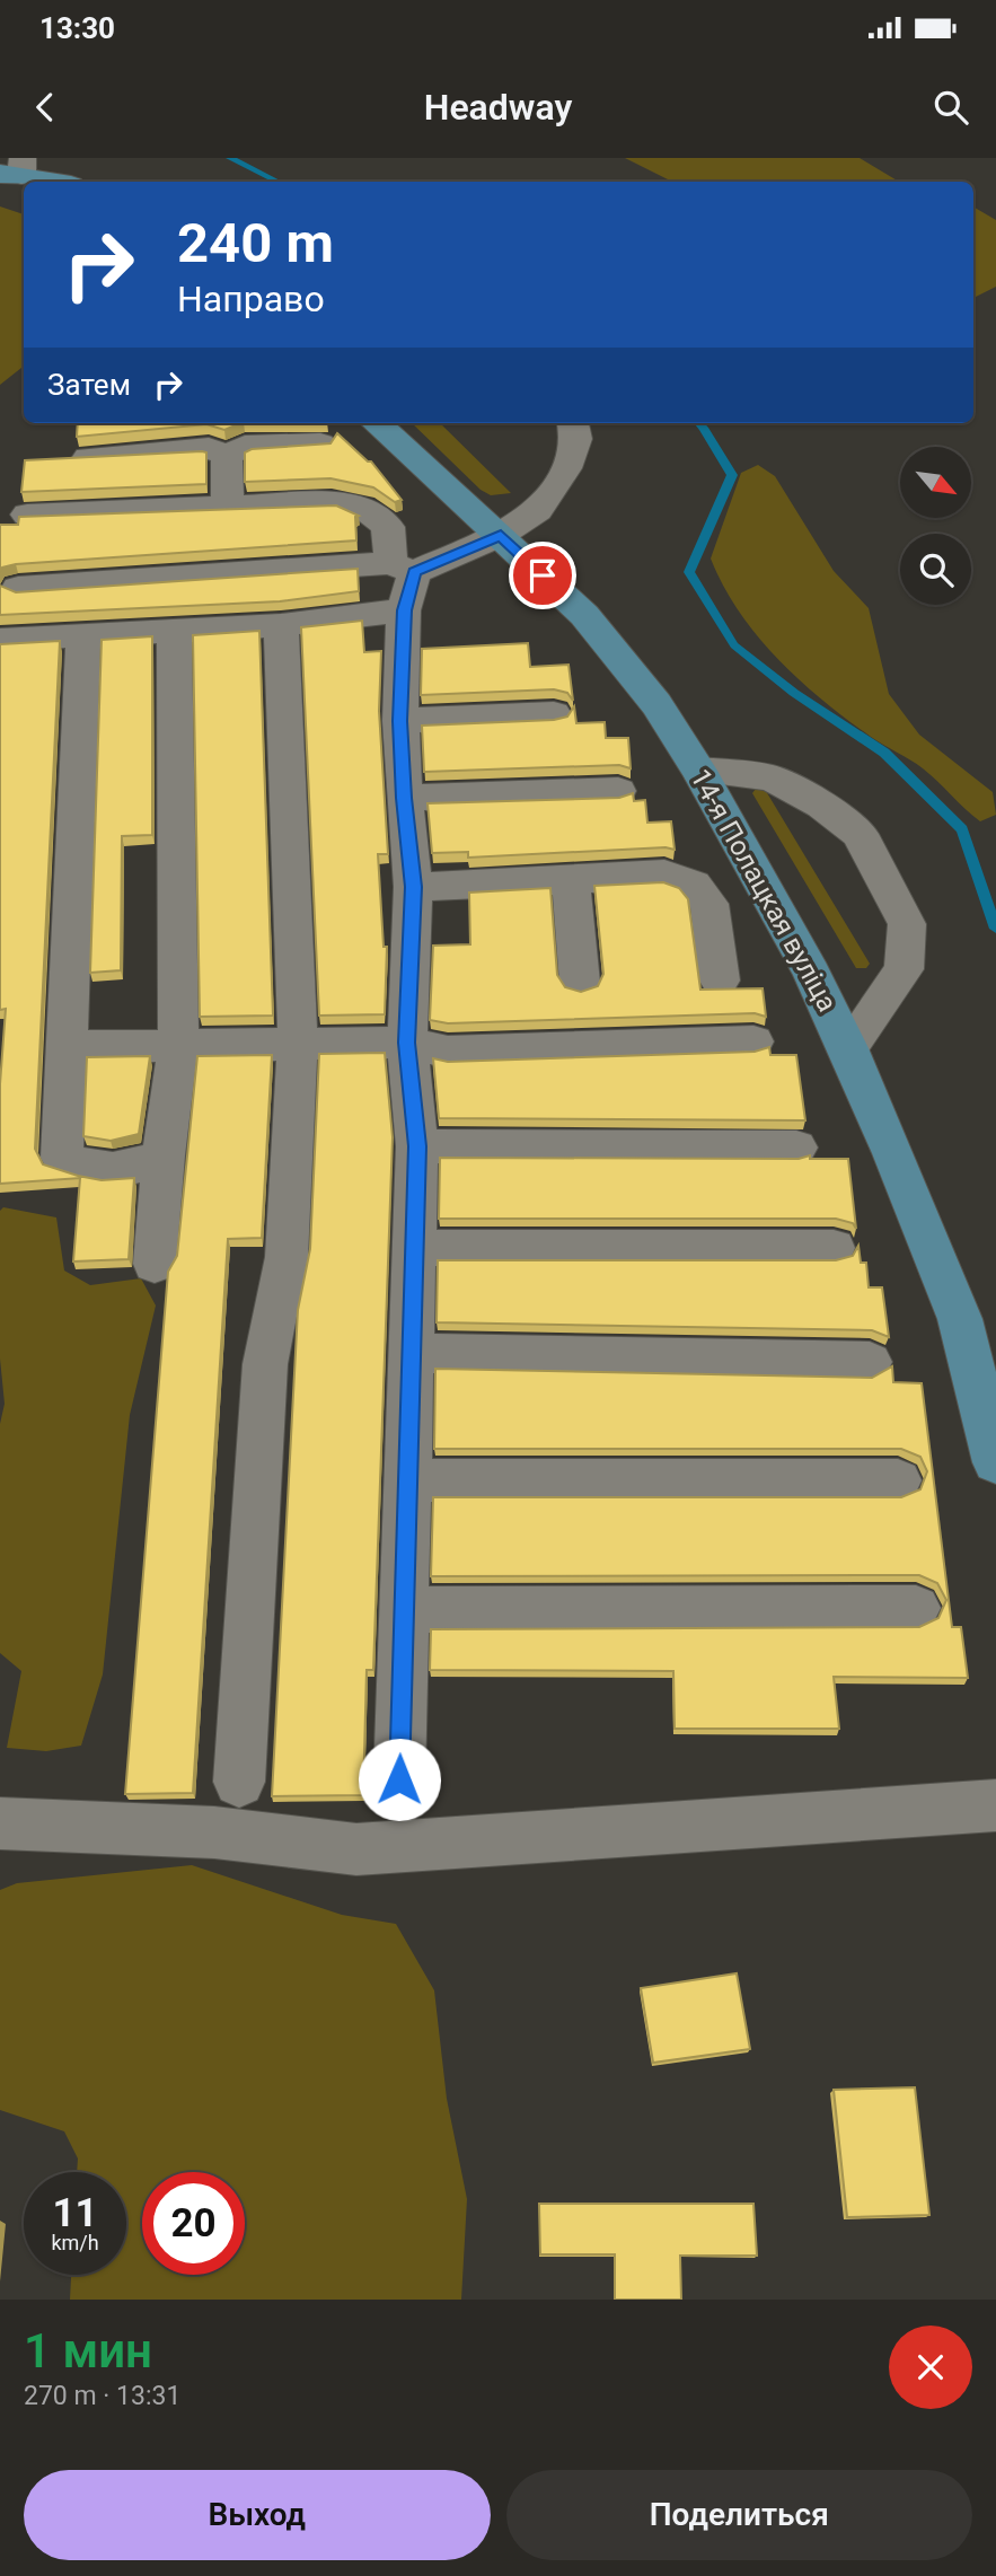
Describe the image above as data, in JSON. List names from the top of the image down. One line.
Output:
{"streets":{"main road":["14-я Полацкая вуліца"]},"north":"bottom right","page":{"status":"13:30","header":"Headway","turn":["240 m","Направо"],"then":"Затем","speed":"11 km/h","limit":"20","heading":["1 мин","270 m · 13:31"],"buttons":["Выход","Поделиться"]}}
